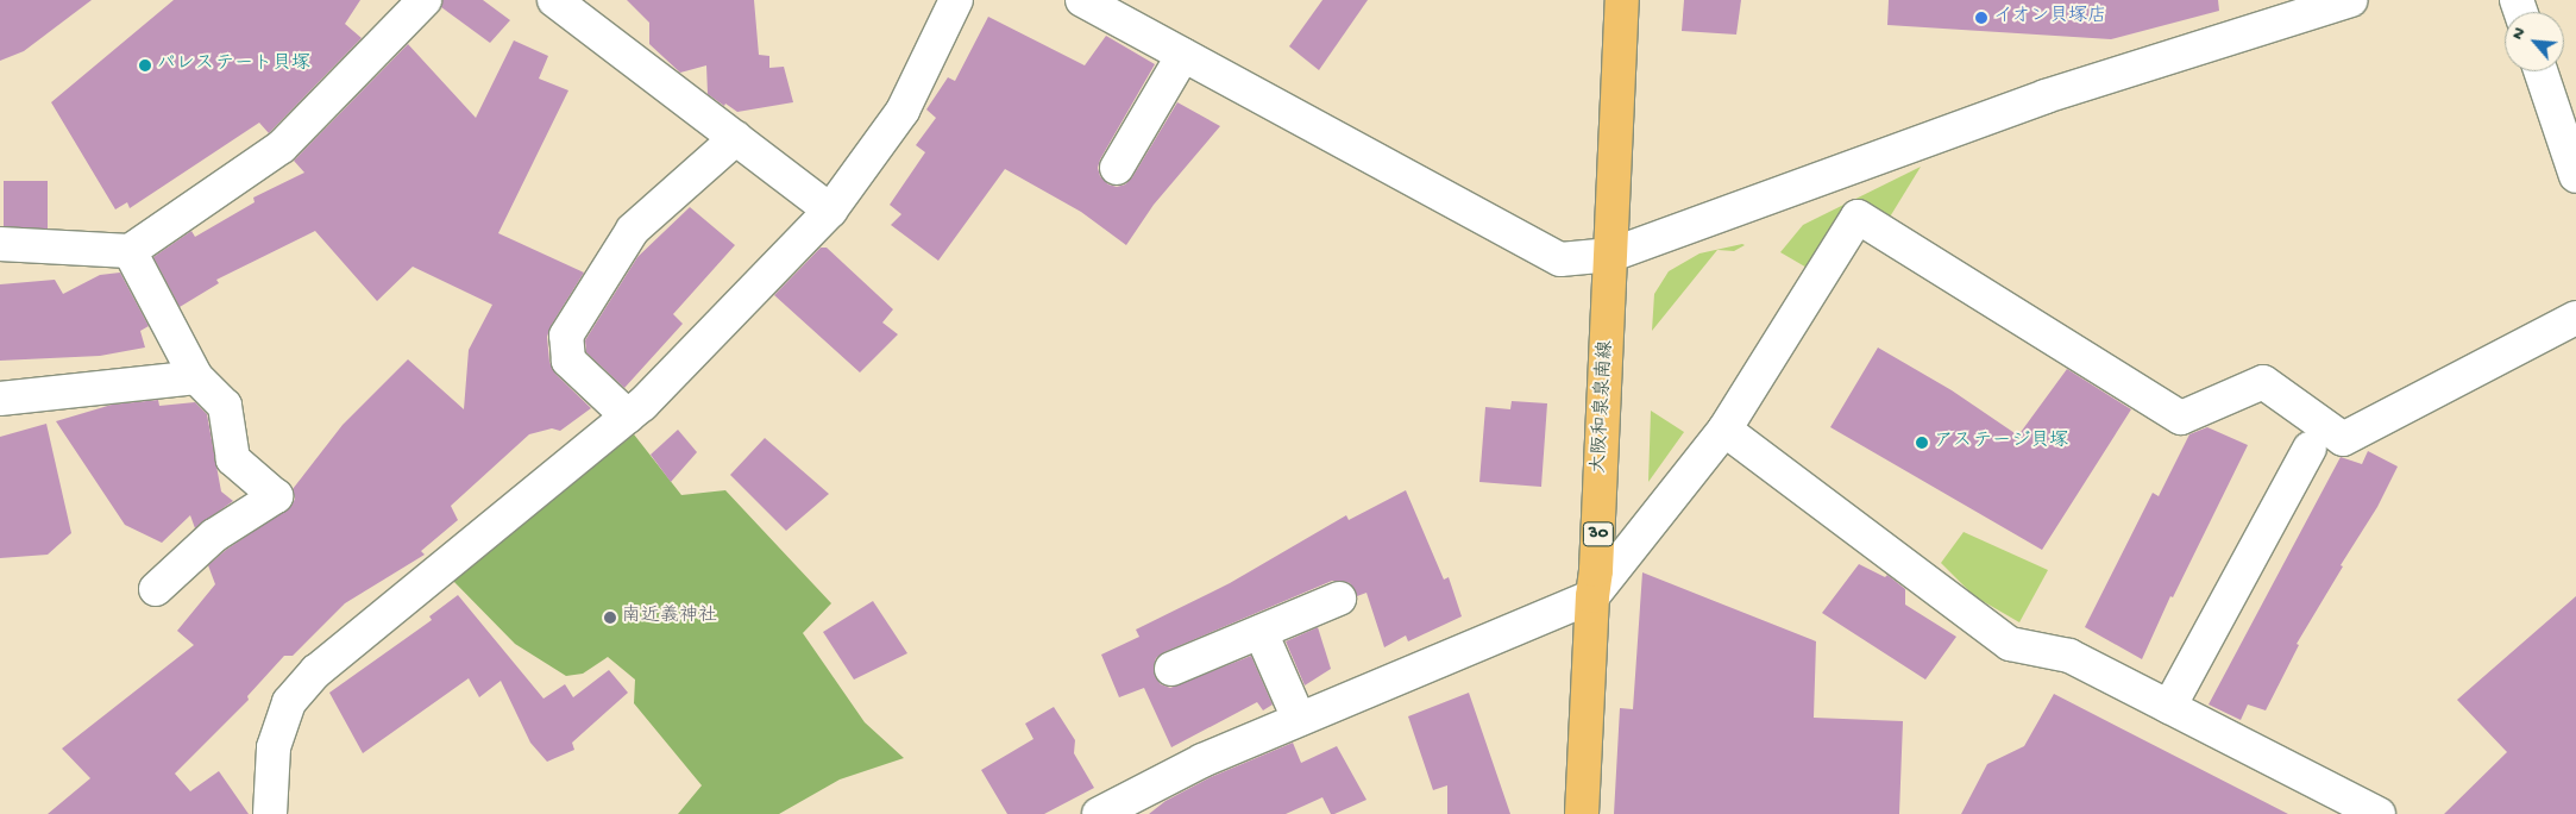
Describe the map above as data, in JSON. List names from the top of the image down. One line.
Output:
{"streets":{"main road":["大阪和泉泉南線","30"]},"places":["イオン貝塚店","パレステート貝塚","アステージ貝塚","南近義神社"],"north":"top left"}
